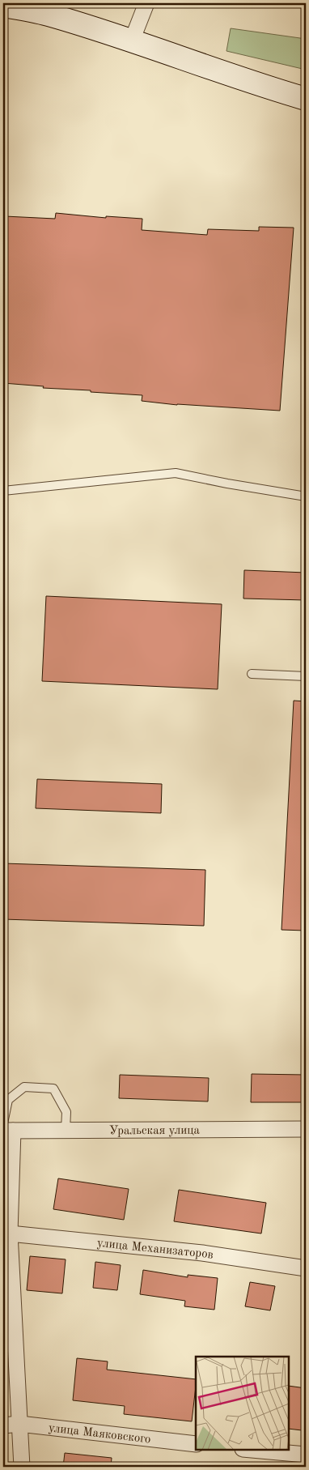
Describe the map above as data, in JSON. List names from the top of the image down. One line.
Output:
{"streets":{"street":["Уральская улица","улица Механизаторов","улица Маяковского"]}}
